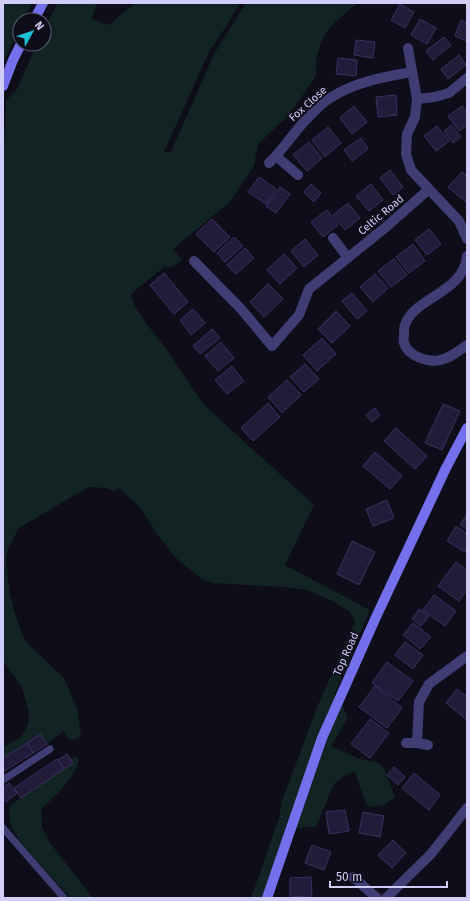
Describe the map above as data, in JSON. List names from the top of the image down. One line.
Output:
{"streets":{"street":["Fox Close","Celtic Road","Top Road"]},"scale_bar":"50 m","north":"top right"}
